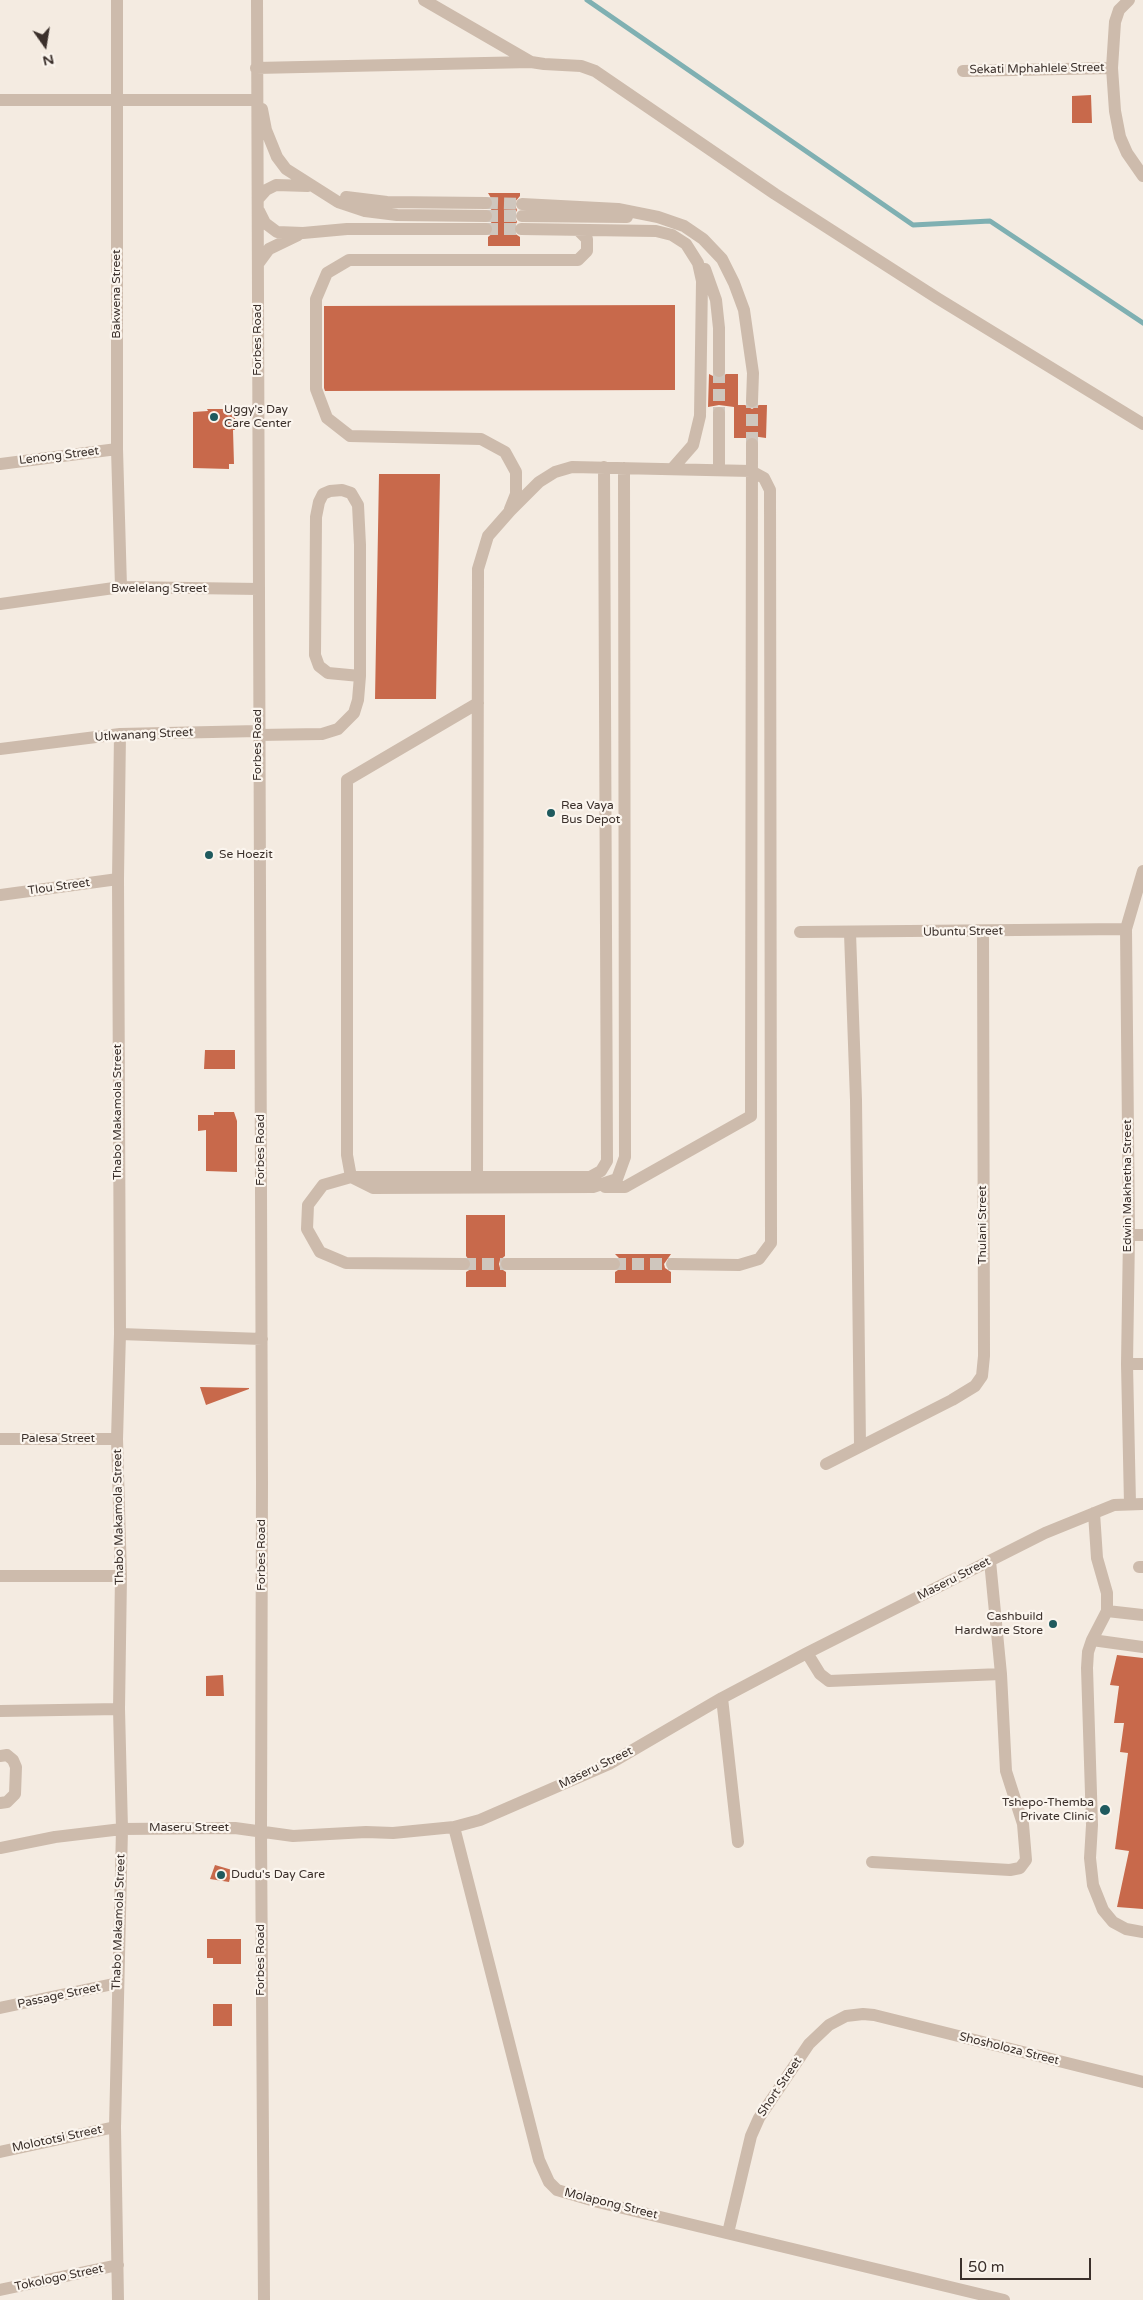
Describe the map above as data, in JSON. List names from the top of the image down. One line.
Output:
{"streets":{"street":["Sekati Mphahlele Street","Bakwena Street","Forbes Road","Lenong Street","Bwelelang Street","Utlwanang Street","Tlou Street","Ubuntu Street","Thabo Makamola Street","Edwin Makhetha Street","Thulani Street","Palesa Street","Maseru Street","Passage Street","Shosholoza Street","Short Street","Molototsi Street","Molapong Street","Tokologo Street"]},"crossings":[["Bakwena Street","Lenong Street"],["Bakwena Street","Bwelelang Street"],["Forbes Road","Bwelelang Street"],["Forbes Road","Utlwanang Street"],["Forbes Road","Maseru Street"],["Utlwanang Street","Thabo Makamola Street"],["Tlou Street","Thabo Makamola Street"],["Ubuntu Street","Edwin Makhetha Street"],["Ubuntu Street","Thulani Street"],["Thabo Makamola Street","Palesa Street"],["Thabo Makamola Street","Maseru Street"],["Thabo Makamola Street","Passage Street"],["Thabo Makamola Street","Molototsi Street"],["Thabo Makamola Street","Tokologo Street"],["Edwin Makhetha Street","Maseru Street"],["Maseru Street","Molapong Street"],["Shosholoza Street","Short Street"],["Short Street","Molapong Street"]],"places":["Uggy's Day Care Center","Rea Vaya Bus Depot","Se Hoezit","Cashbuild Hardware Store","Tshepo-Themba Private Clinic","Dudu's Day Care"],"scale_bar":"50 m","north":"bottom"}
